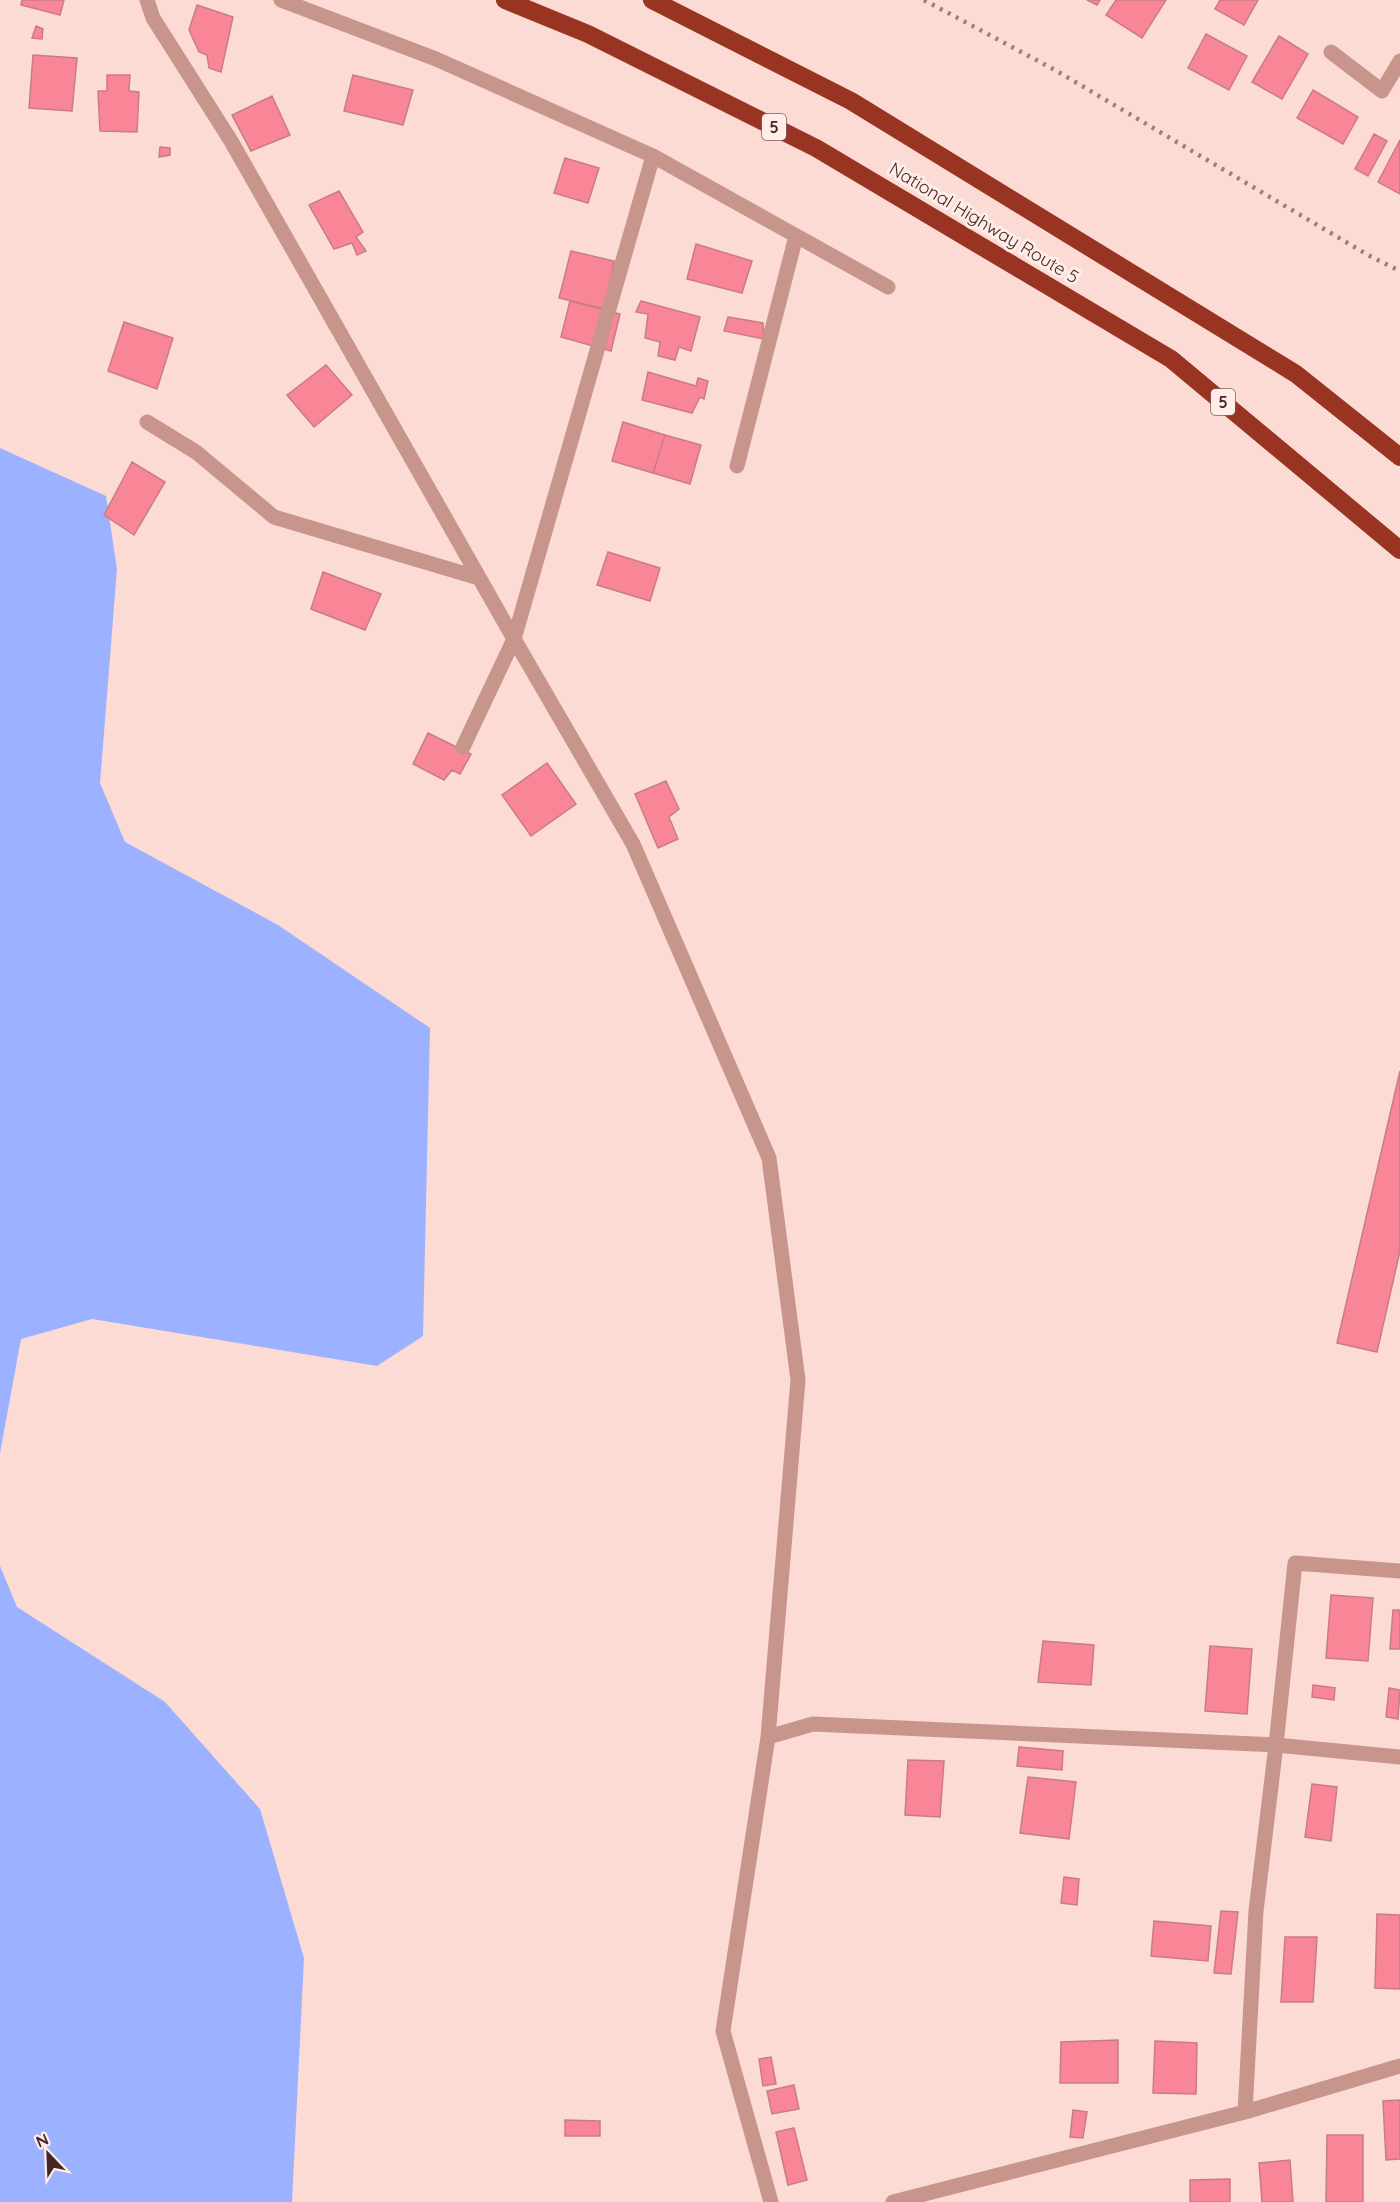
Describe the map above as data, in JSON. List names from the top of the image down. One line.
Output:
{"streets":{"highway":["5","National Highway Route 5"]},"north":"top left"}
